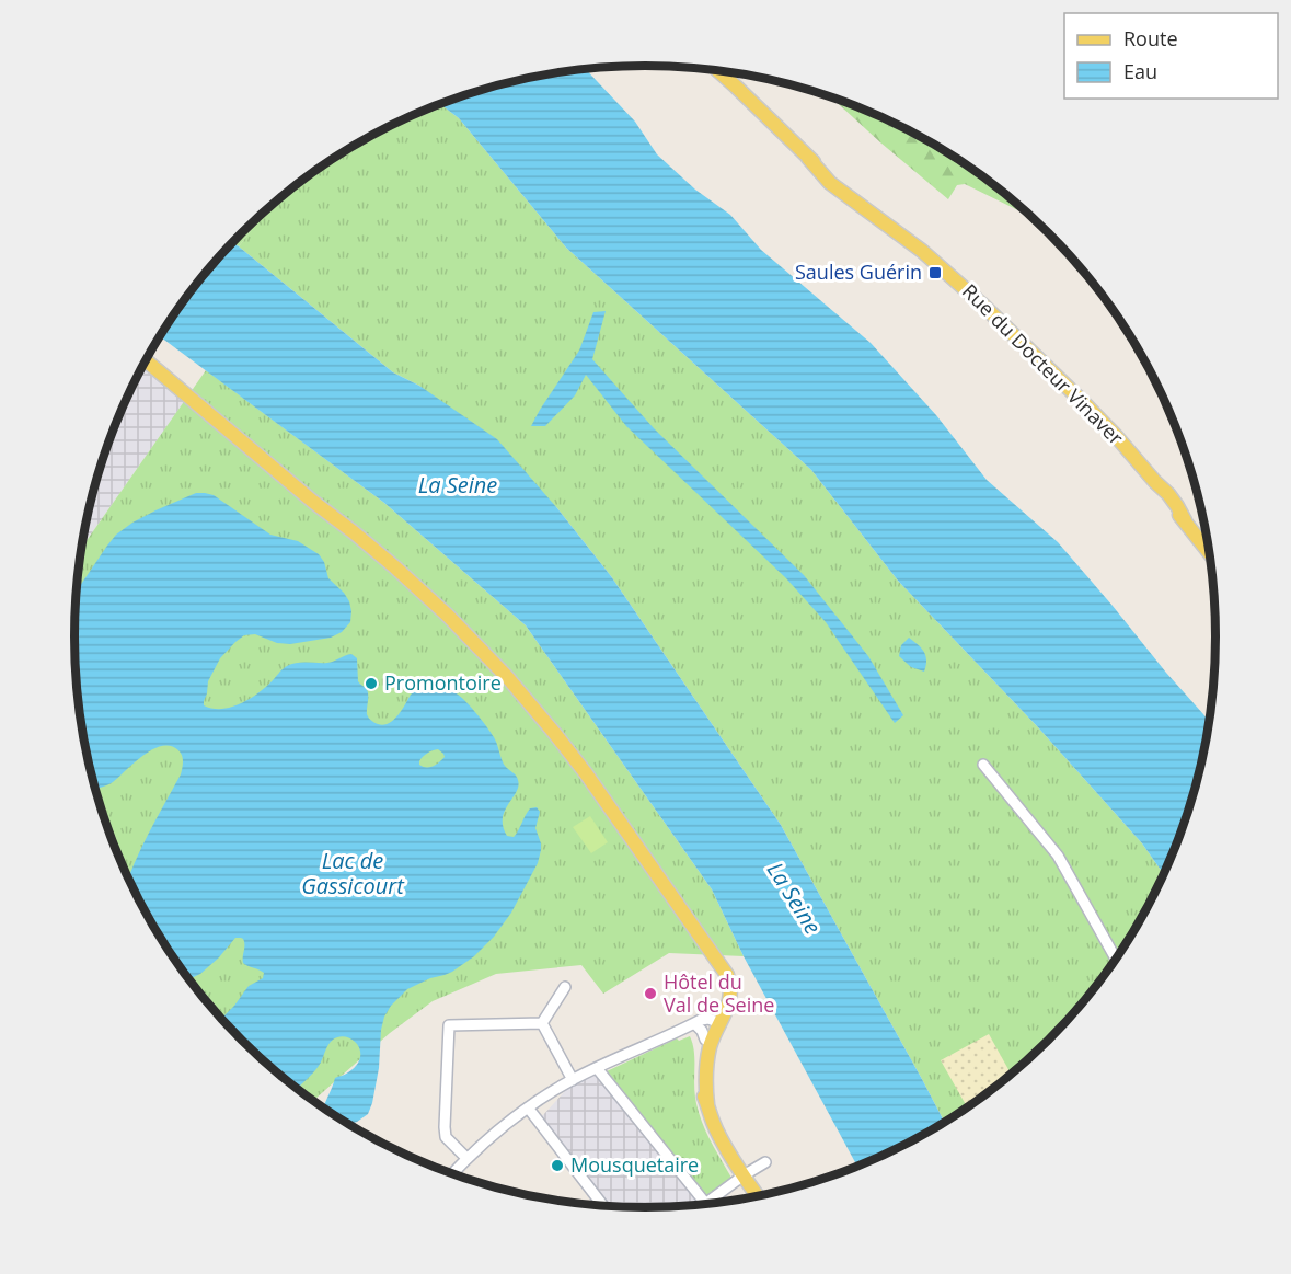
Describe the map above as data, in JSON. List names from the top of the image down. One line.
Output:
{"streets":{"main road":["Rue du Docteur Vinaver"]},"water":["La Seine","Lac de Gassicourt"],"places":{"transit":["Saules Guérin"],"other":["Promontoire","Hôtel du Val de Seine","Mousquetaire"]},"legend":["Route","Eau"]}
